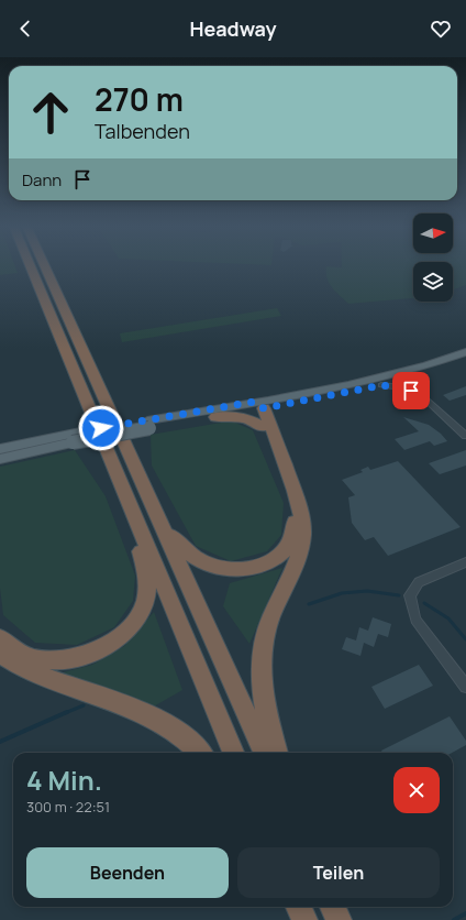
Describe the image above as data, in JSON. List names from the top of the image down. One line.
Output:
{"north":"right","page":{"header":"Headway","turn":["270 m","Talbenden"],"then":"Dann","heading":["4 Min.","300 m · 22:51"],"buttons":["Beenden","Teilen"]}}
